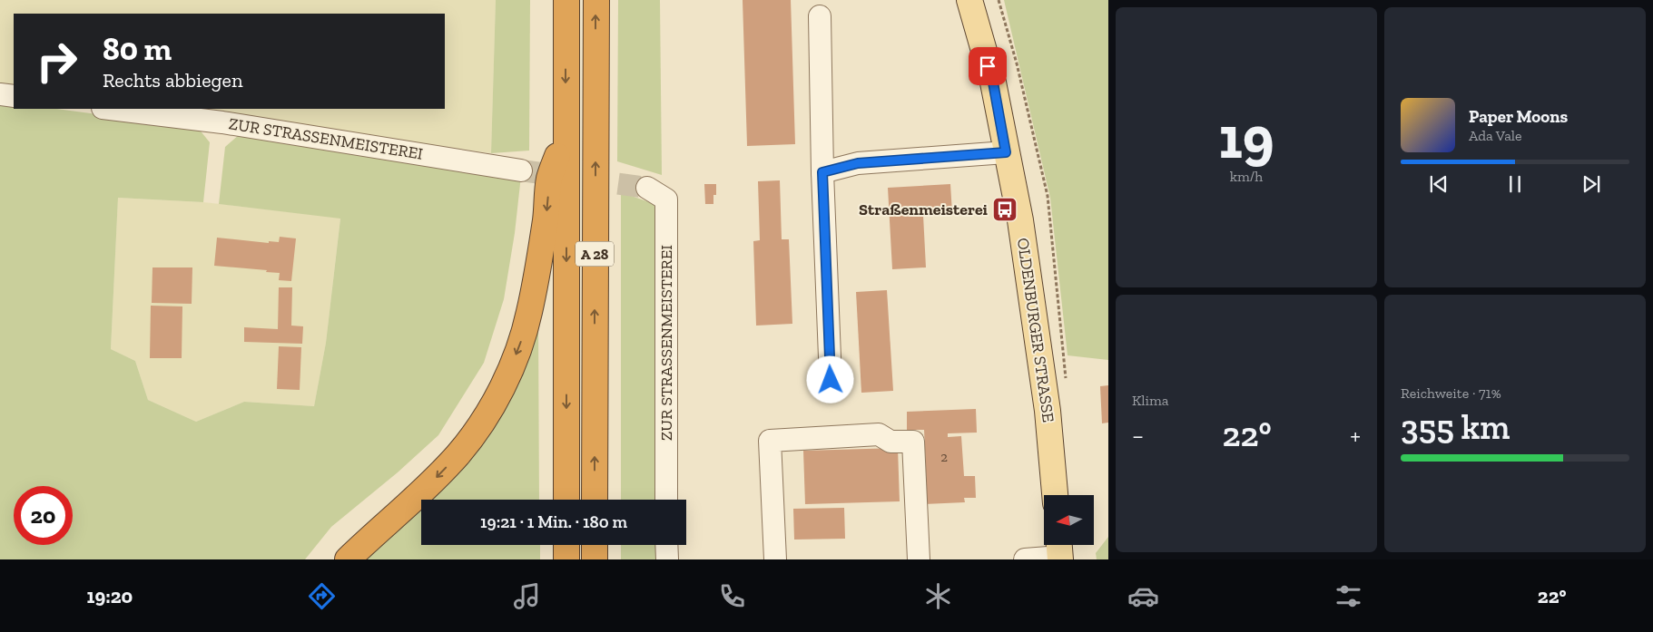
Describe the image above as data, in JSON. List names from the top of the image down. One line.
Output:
{"streets":{"highway":["A 28"],"main road":["OLDENBURGER STRASSE"],"street":["ZUR STRASSENMEISTEREI"]},"places":{"bus stop":["Straßenmeisterei"]},"house_numbers":["2"],"north":"left","page":{"tile":[["19","km/h"],"Klima",["Reichweite · 71%","355 km"]],"turn":["80 m","Rechts abbiegen"],"song":["Paper Moons","Ada Vale"],"heat":["−","22°","+"],"limit":"20","trip":"19:21 · 1 Min. · 180 m","tabs":["19:20","22°"]}}
